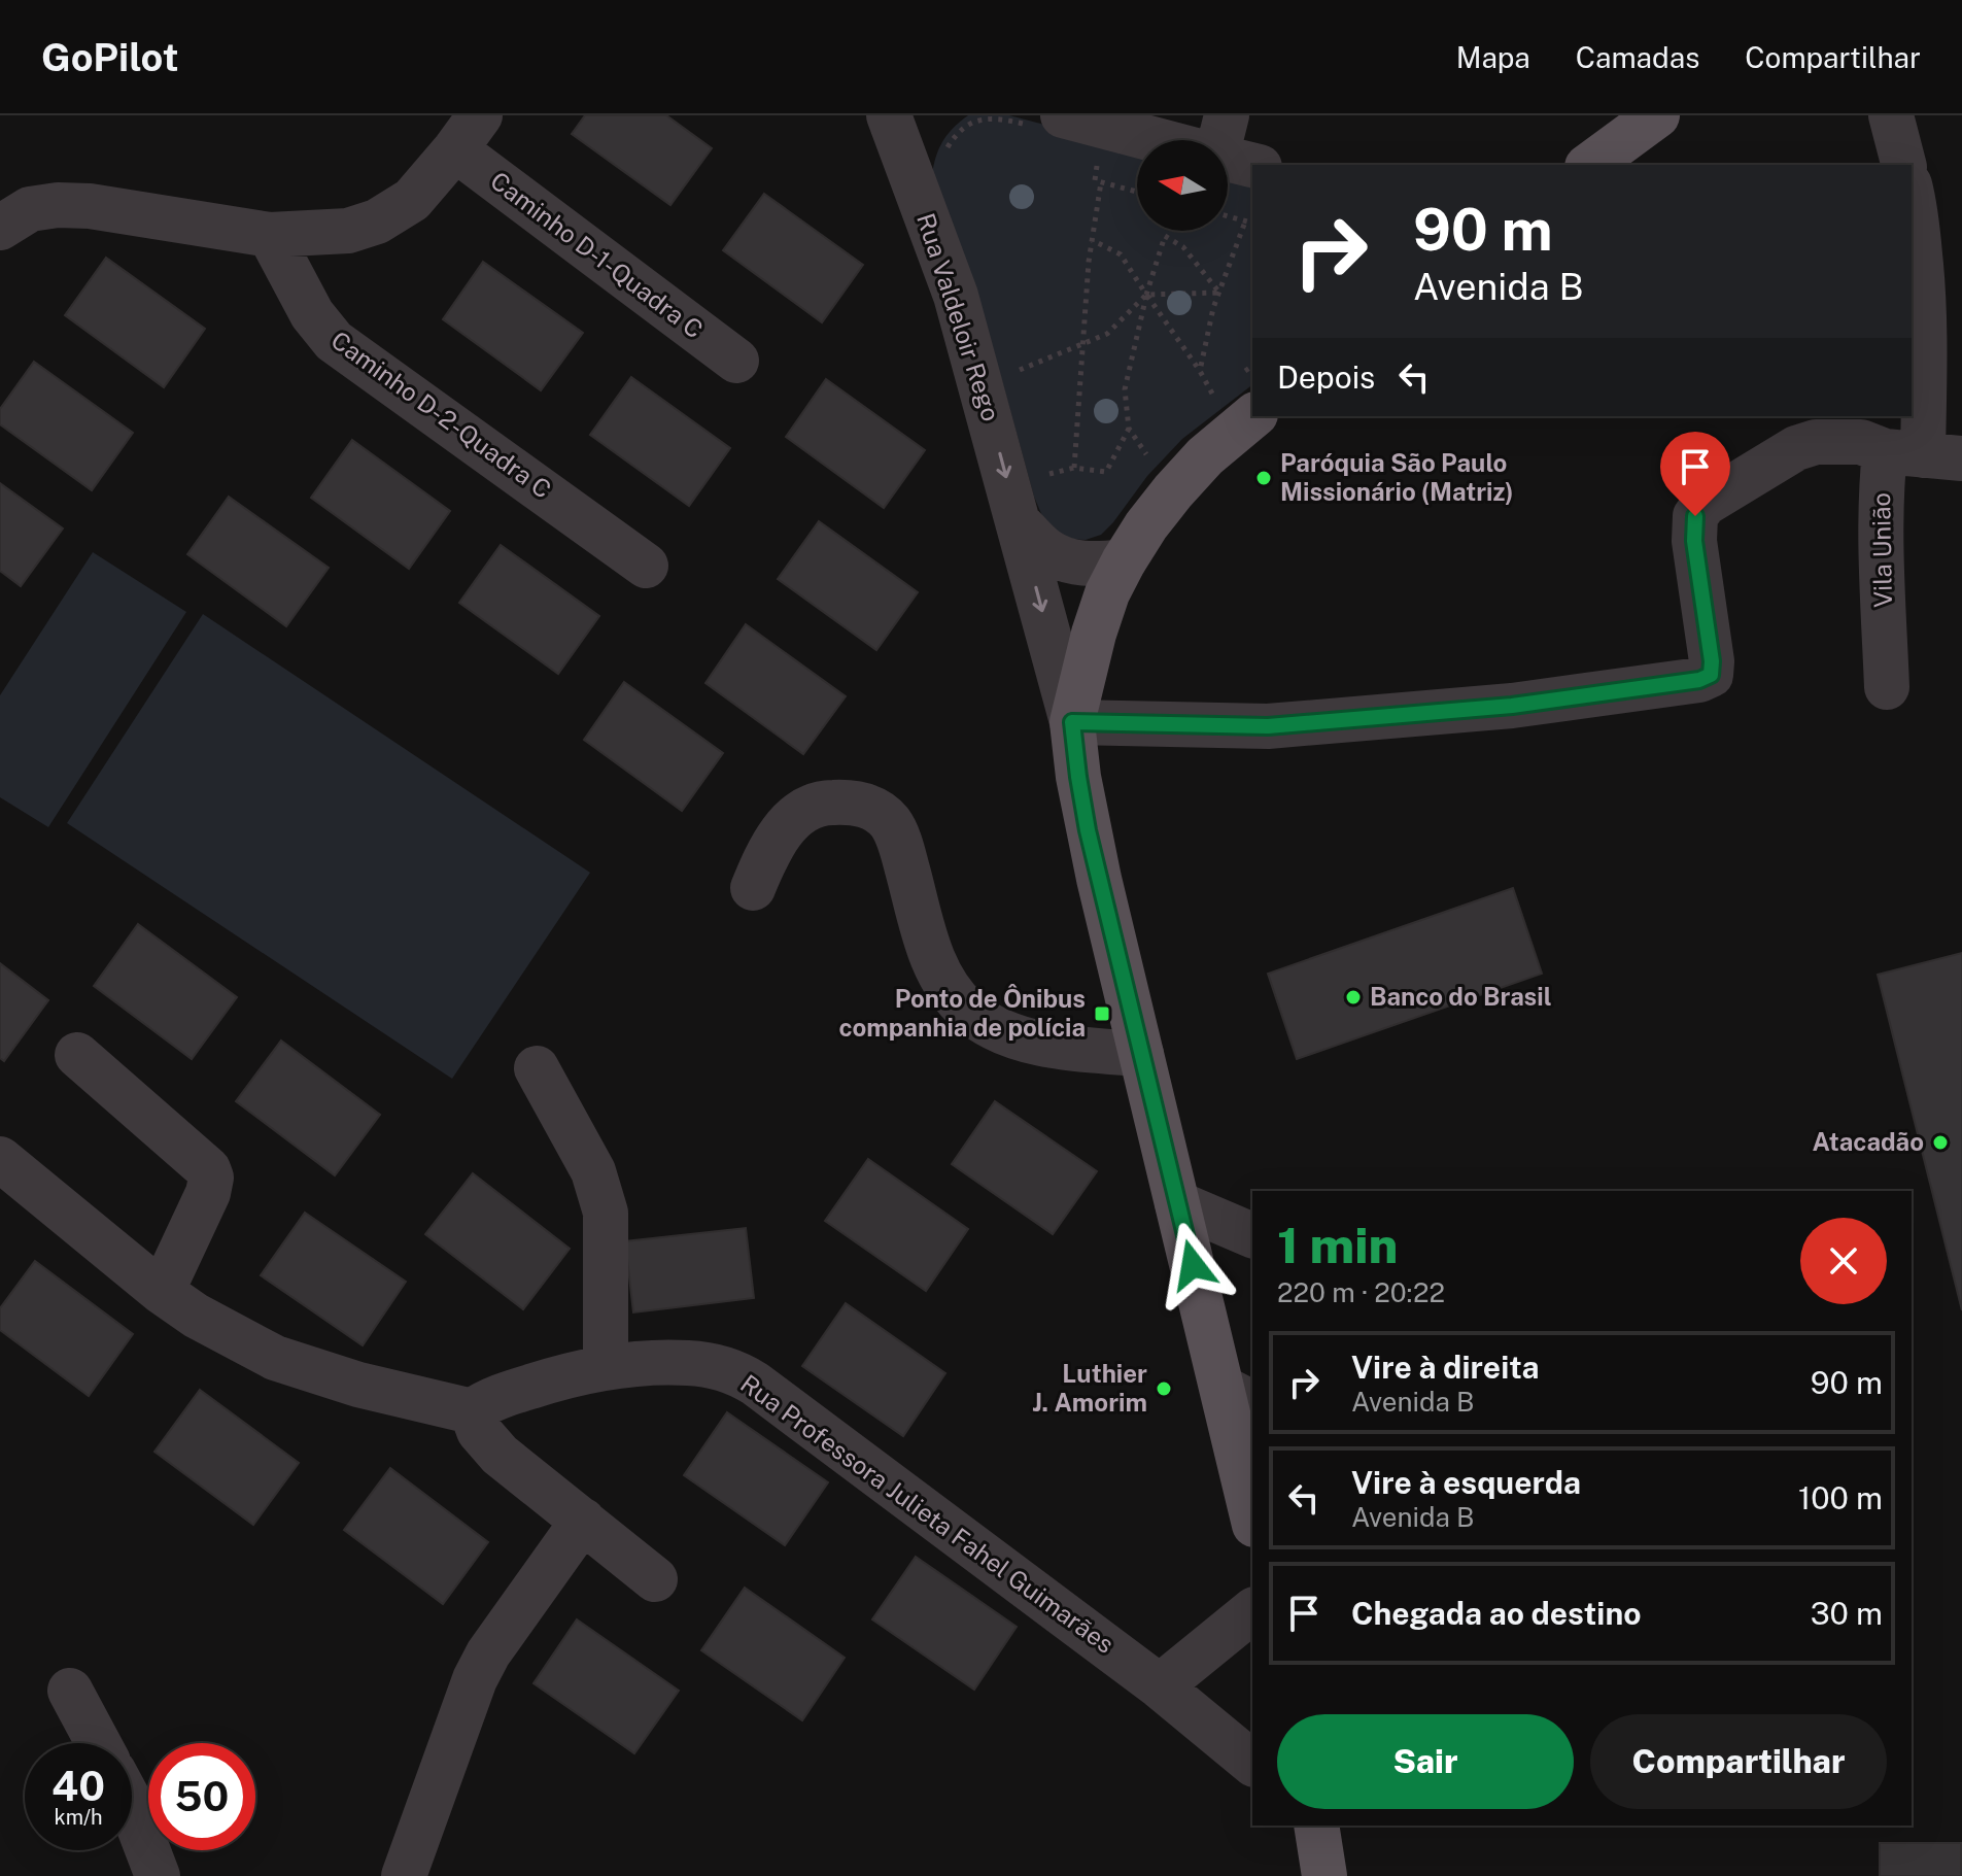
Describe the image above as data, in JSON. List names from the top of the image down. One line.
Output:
{"streets":{"street":["Caminho D-1-Quadra C","Rua Valdeloir Rego","Caminho D-2-Quadra C","Vila União","Rua Professora Julieta Fahel Guimarães"]},"one_way":["Rua Valdeloir Rego"],"places":{"other":["Paróquia São Paulo Missionário (Matriz)","Banco do Brasil","Atacadão","Luthier J. Amorim"],"transit":["Ponto de Ônibus companhia de polícia"]},"north":"left","page":{"header":"GoPilot","nav":["Mapa","Camadas","Compartilhar"],"turn":["90 m","Avenida B"],"then":"Depois","heading":["1 min","220 m · 20:22"],"list":[{"name":"Vire à direita","note":"Avenida B","value":"90 m"},{"name":"Vire à esquerda","note":"Avenida B","value":"100 m"},{"name":"Chegada ao destino","value":"30 m"}],"buttons":["Sair","Compartilhar"],"speed":"40 km/h","limit":"50"}}
